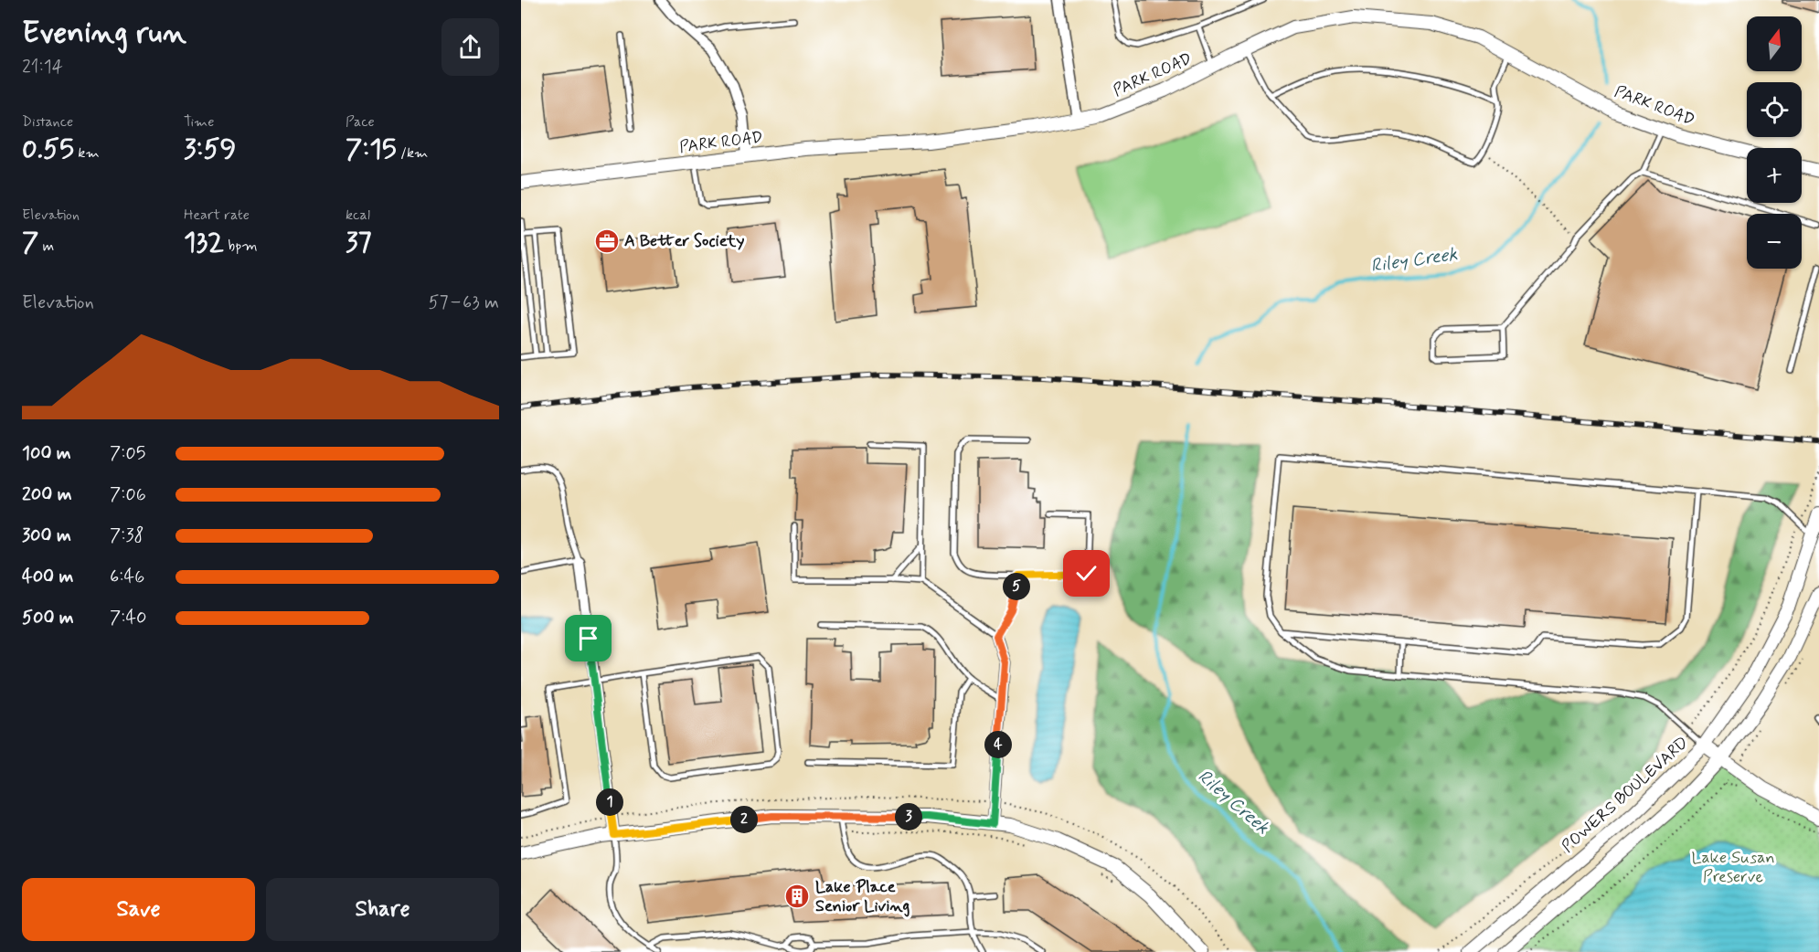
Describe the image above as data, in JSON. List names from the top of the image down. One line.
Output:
{"streets":{"street":["PARK ROAD","POWERS BOULEVARD"]},"water":["Riley Creek"],"parks":["Lake Susan Preserve"],"places":{"office":["A Better Society"],"building":["Lake Place Senior Living"]},"north":"top","page":{"heading":["Evening run","21:14"],"map_buttons":["+","−"],"stats":[["Distance","0.55 km"],["Time","3:59"],["Pace","7:15 /km"],["Elevation","7 m"],["Heart rate","132 bpm"],["kcal","37"]],"chart":["Elevation","57–63 m"],"list":[{"name":"100 m","note":"7:05"},{"name":"200 m","note":"7:06"},{"name":"300 m","note":"7:38"},{"name":"400 m","note":"6:46"},{"name":"500 m","note":"7:40"}],"pins":["5","4","1","3","2"],"buttons":["Save","Share"]}}
